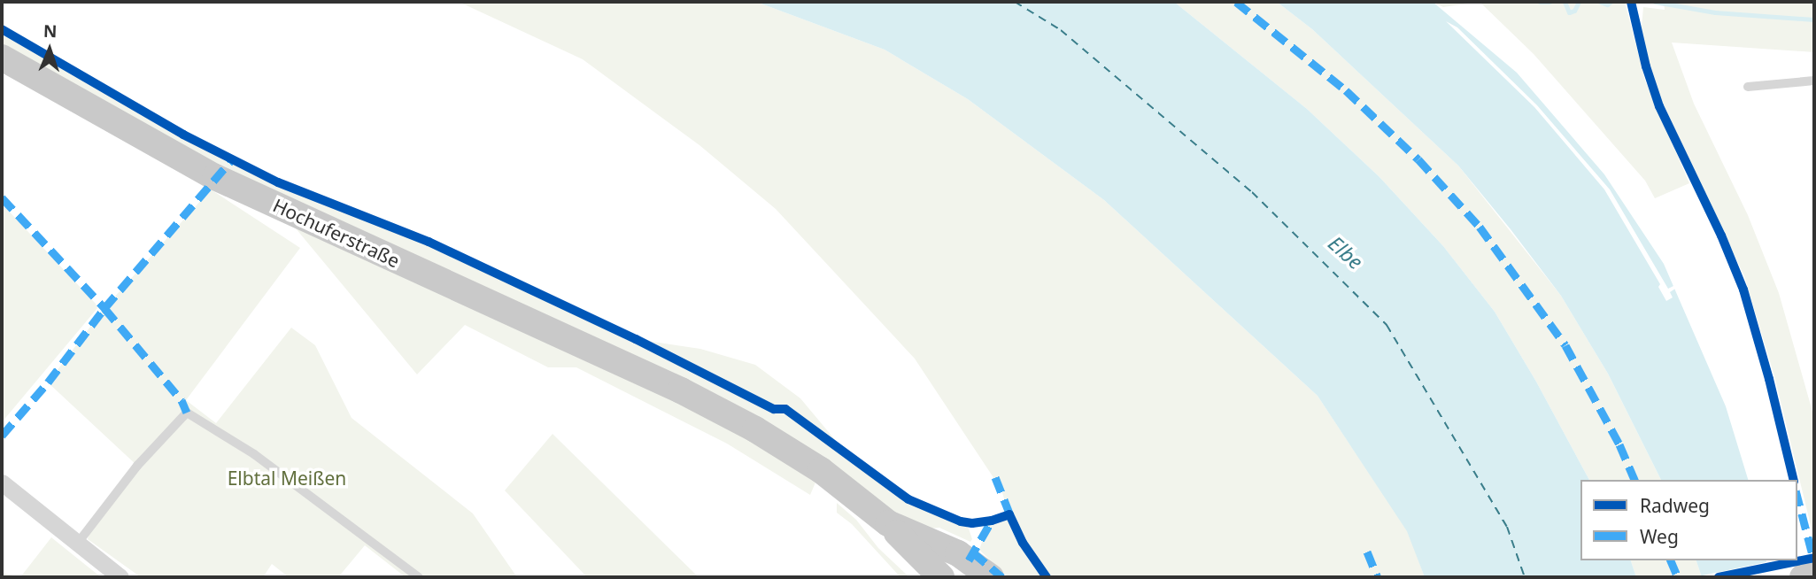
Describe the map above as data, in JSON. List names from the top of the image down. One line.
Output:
{"streets":{"main road":["Hochuferstraße"]},"water":["Elbe"],"parks":["Elbtal Meißen"],"legend":["Radweg","Weg"],"north":"top"}
